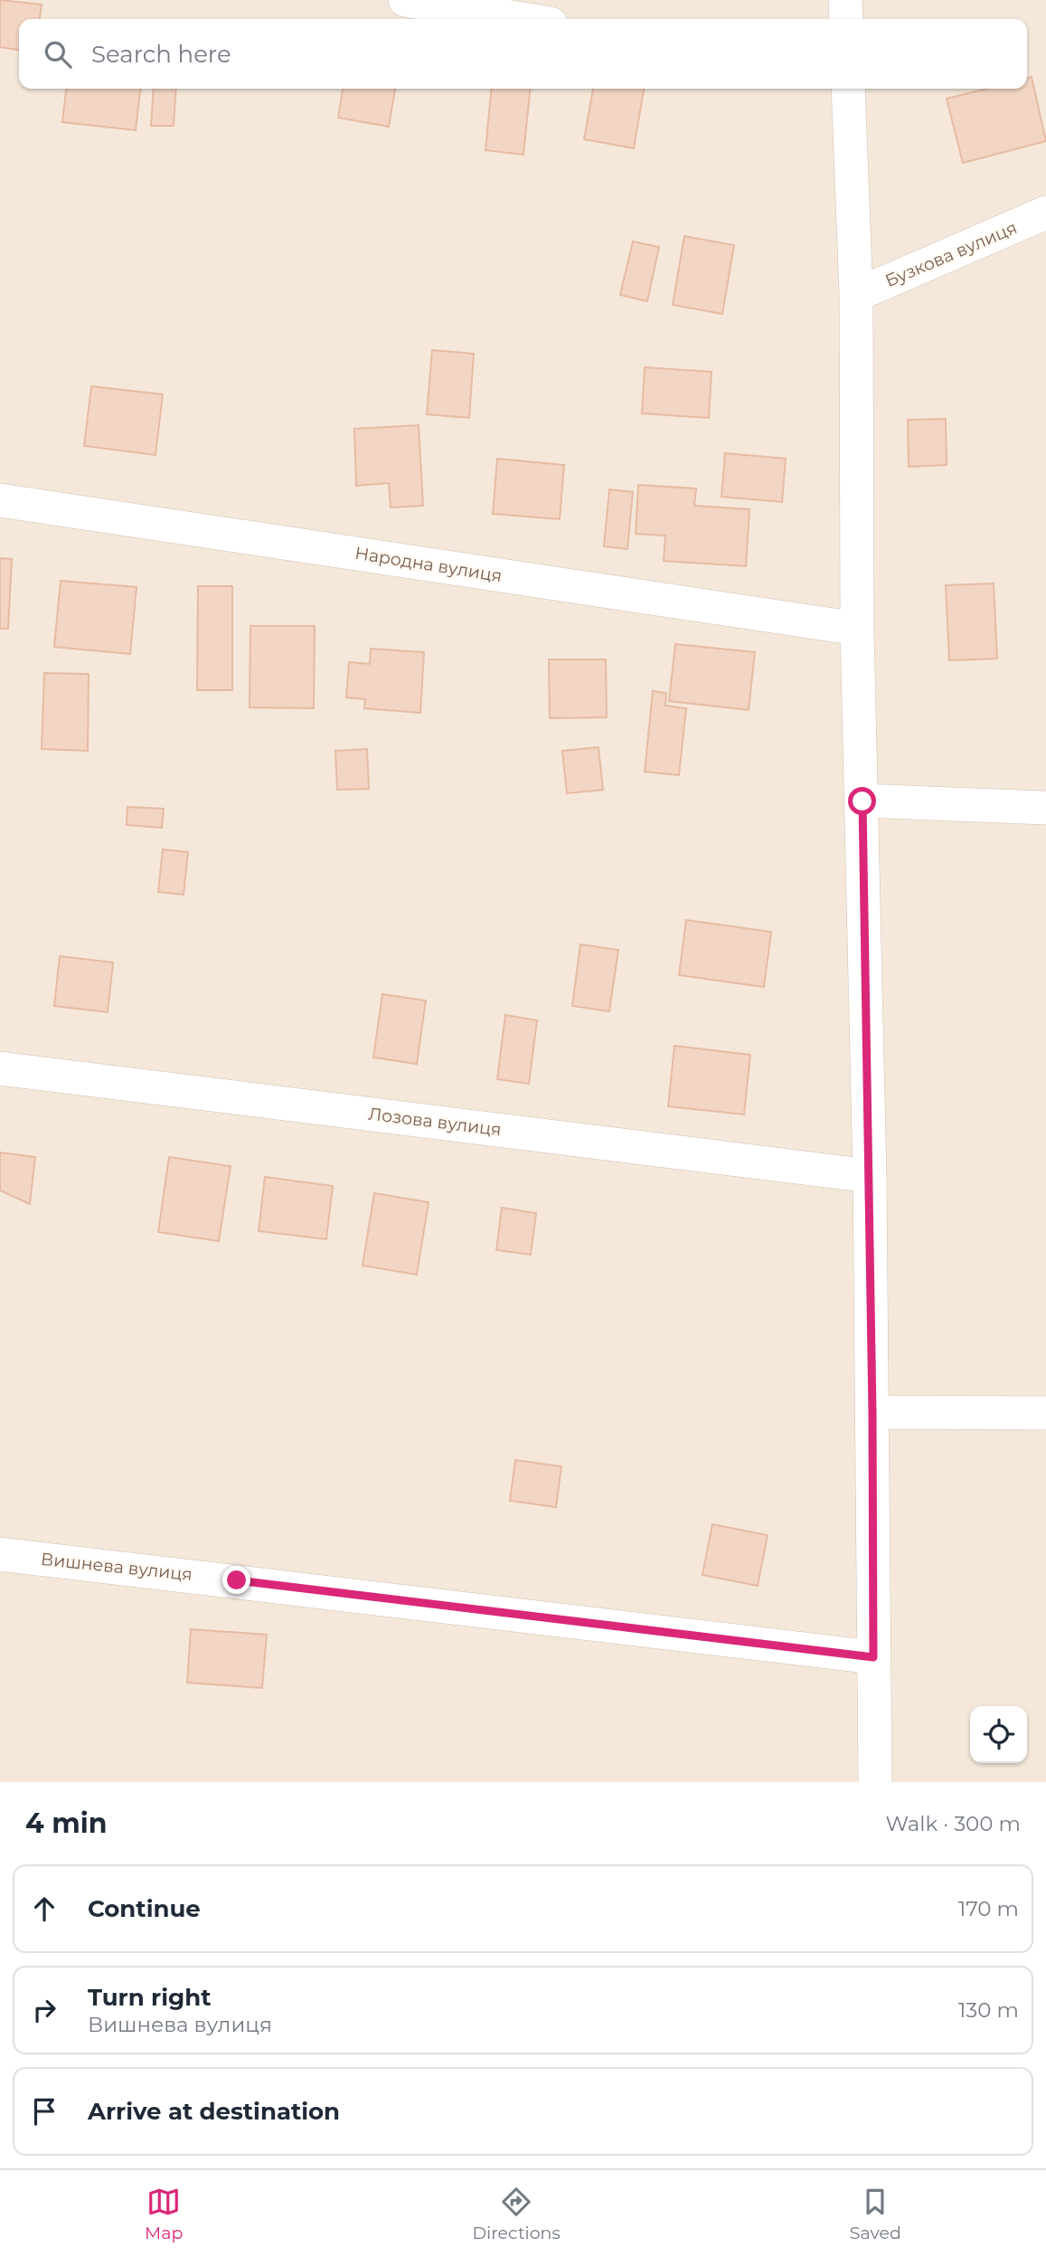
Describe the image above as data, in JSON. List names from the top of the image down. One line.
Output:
{"streets":{"street":["Бузкова вулиця","Народна вулиця","Лозова вулиця","Вишнева вулиця"]},"page":{"search":"Search here","heading":["4 min","Walk · 300 m"],"list":[["Continue","170 m"],["Turn right","Вишнева вулиця","130 m"],"Arrive at destination"],"nav":["Map","Directions","Saved"]}}
